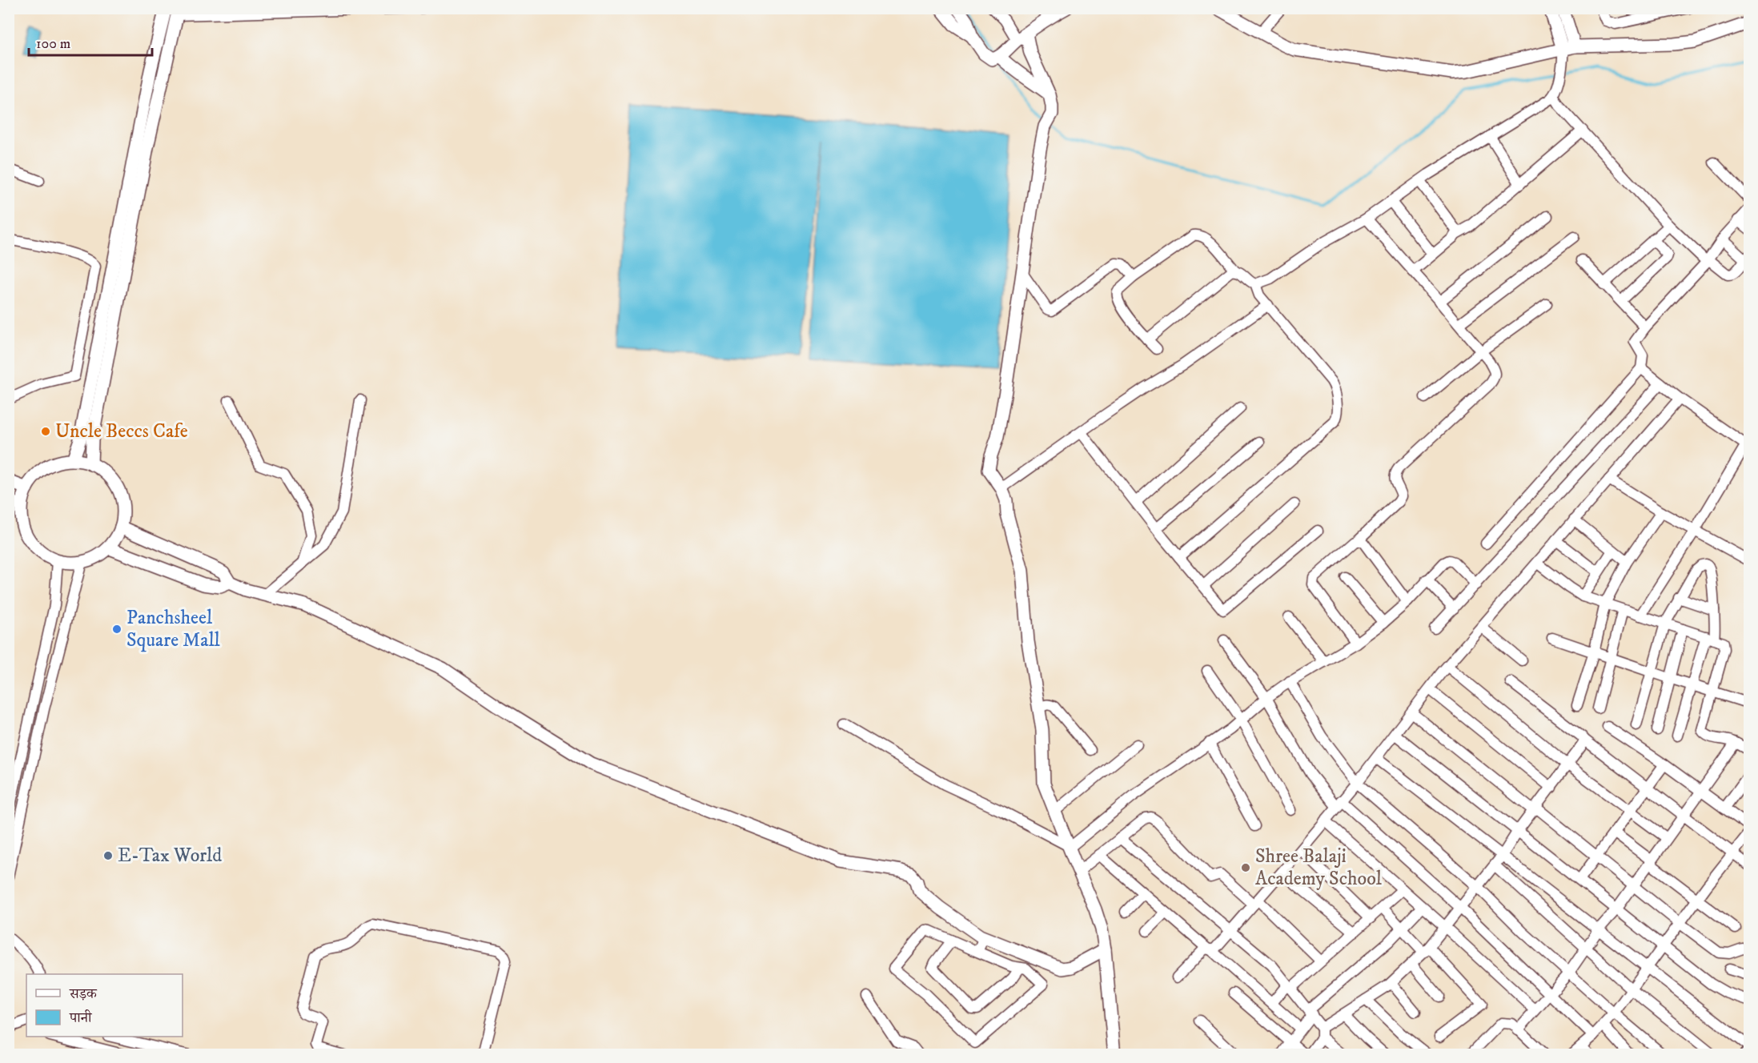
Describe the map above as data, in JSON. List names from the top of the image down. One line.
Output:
{"places":["Uncle Beccs Cafe","Panchsheel Square Mall","E-Tax World","Shree Balaji Academy School"],"legend":["सड़क","पानी"],"scale_bar":"100 m"}
